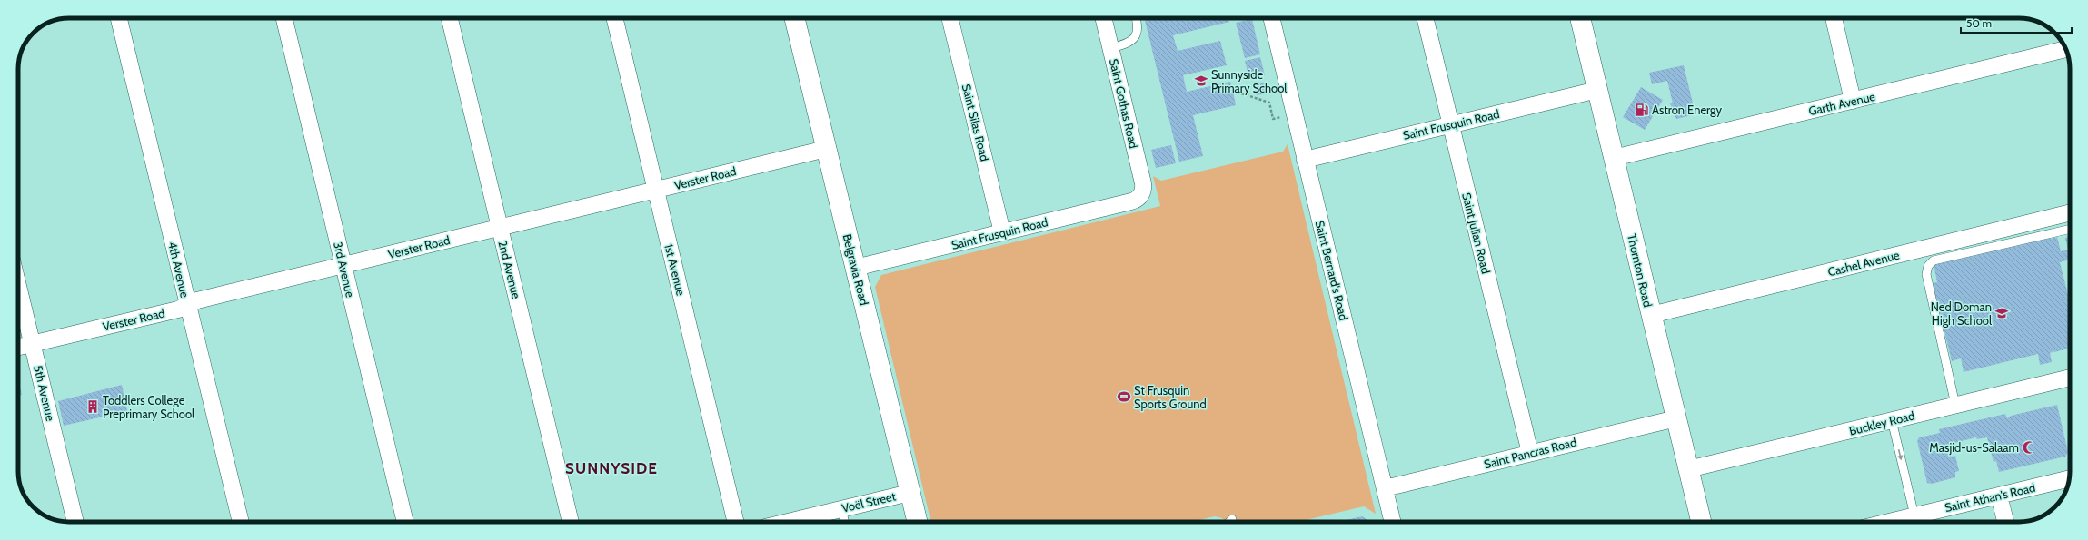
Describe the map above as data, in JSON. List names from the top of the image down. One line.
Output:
{"streets":{"street":["Saint Gothas Road","Garth Avenue","Saint Silas Road","Saint Frusquin Road","Verster Road","Saint Julian Road","Cashel Avenue","4th Avenue","3rd Avenue","2nd Avenue","1st Avenue","Belgravia Road","Saint Bernard's Road","Thornton Road","5th Avenue","Buckley Road","Saint Pancras Road","Saint Athan's Road","Voël Street"]},"crossings":[["Saint Gothas Road","Saint Frusquin Road"],["Garth Avenue","Thornton Road"],["Saint Silas Road","Saint Frusquin Road"],["Saint Frusquin Road","Saint Julian Road"],["Saint Frusquin Road","Belgravia Road"],["Saint Frusquin Road","Saint Bernard's Road"],["Saint Frusquin Road","Thornton Road"],["Verster Road","4th Avenue"],["Verster Road","3rd Avenue"],["Verster Road","2nd Avenue"],["Verster Road","1st Avenue"],["Verster Road","Belgravia Road"],["Verster Road","5th Avenue"],["Saint Julian Road","Saint Pancras Road"],["Cashel Avenue","Thornton Road"],["Belgravia Road","Voël Street"],["Saint Bernard's Road","Saint Pancras Road"],["Thornton Road","Buckley Road"],["Thornton Road","Saint Pancras Road"]],"districts":["SUNNYSIDE"],"places":{"school or university":["Sunnyside Primary School","Ned Doman High School"],"fuel station":["Astron Energy"],"sports":["St Frusquin Sports Ground"],"building":["Toddlers College Preprimary School"],"mosque":["Masjid-us-Salaam"]},"scale_bar":"50 m"}
